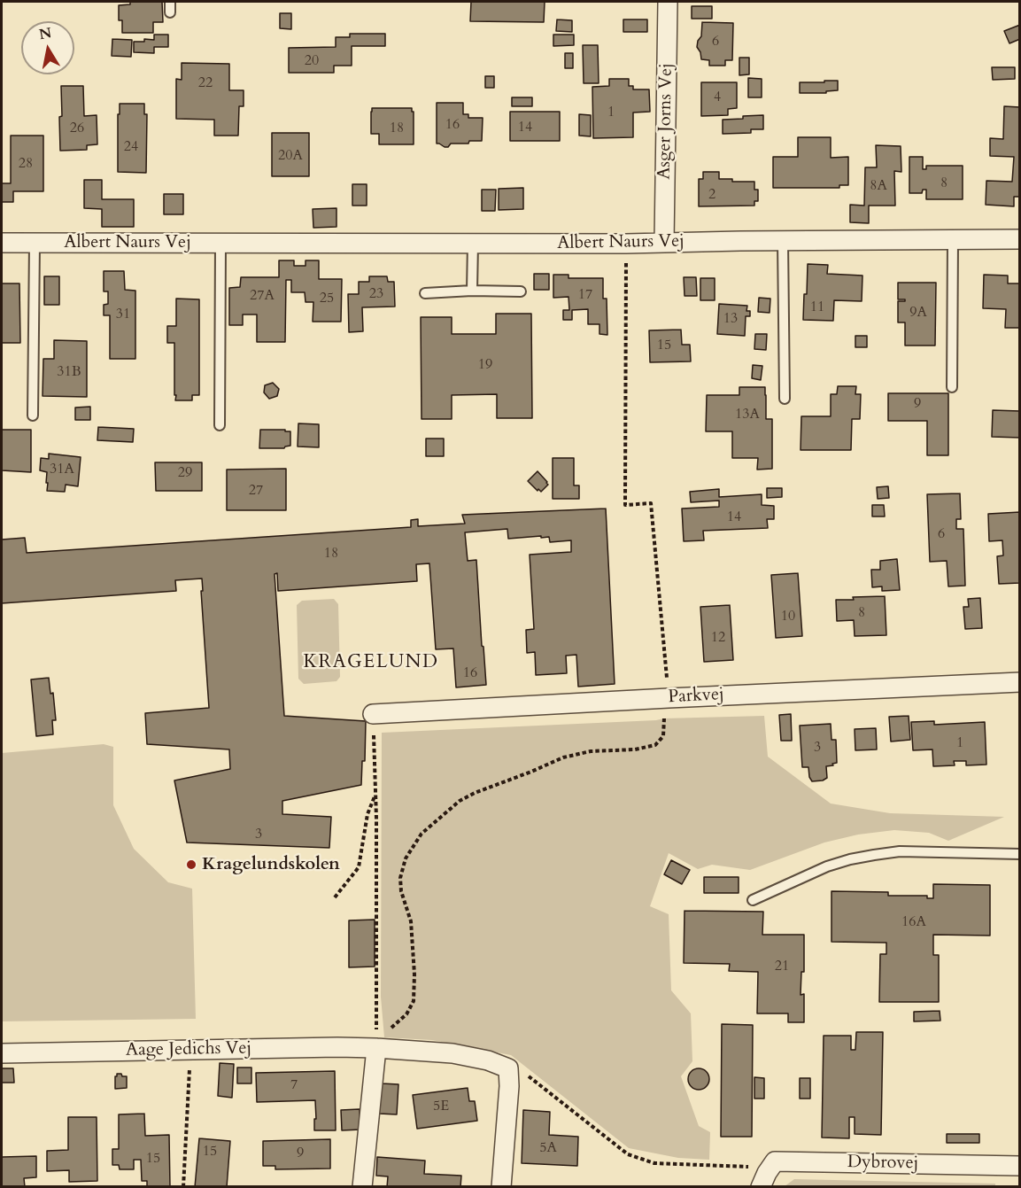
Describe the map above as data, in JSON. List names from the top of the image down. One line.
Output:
{"streets":{"street":["Asger Jorns Vej","Albert Naurs Vej","Parkvej","Aage Jedichs Vej","Dybrovej"]},"crossings":[["Asger Jorns Vej","Albert Naurs Vej"]],"districts":["KRAGELUND"],"places":["Kragelundskolen"],"house_numbers":["6","20","22","4","1","16","14","26","18","24","20A","28","8","8A","2","23","17","27A","25","11","9A","31","13","15","19","31B","9","13A","31A","29","27","14","6","18","8","10","12","16","1","3","3","16A","21","7","5E","5A","15","9","15"],"north":"top"}
